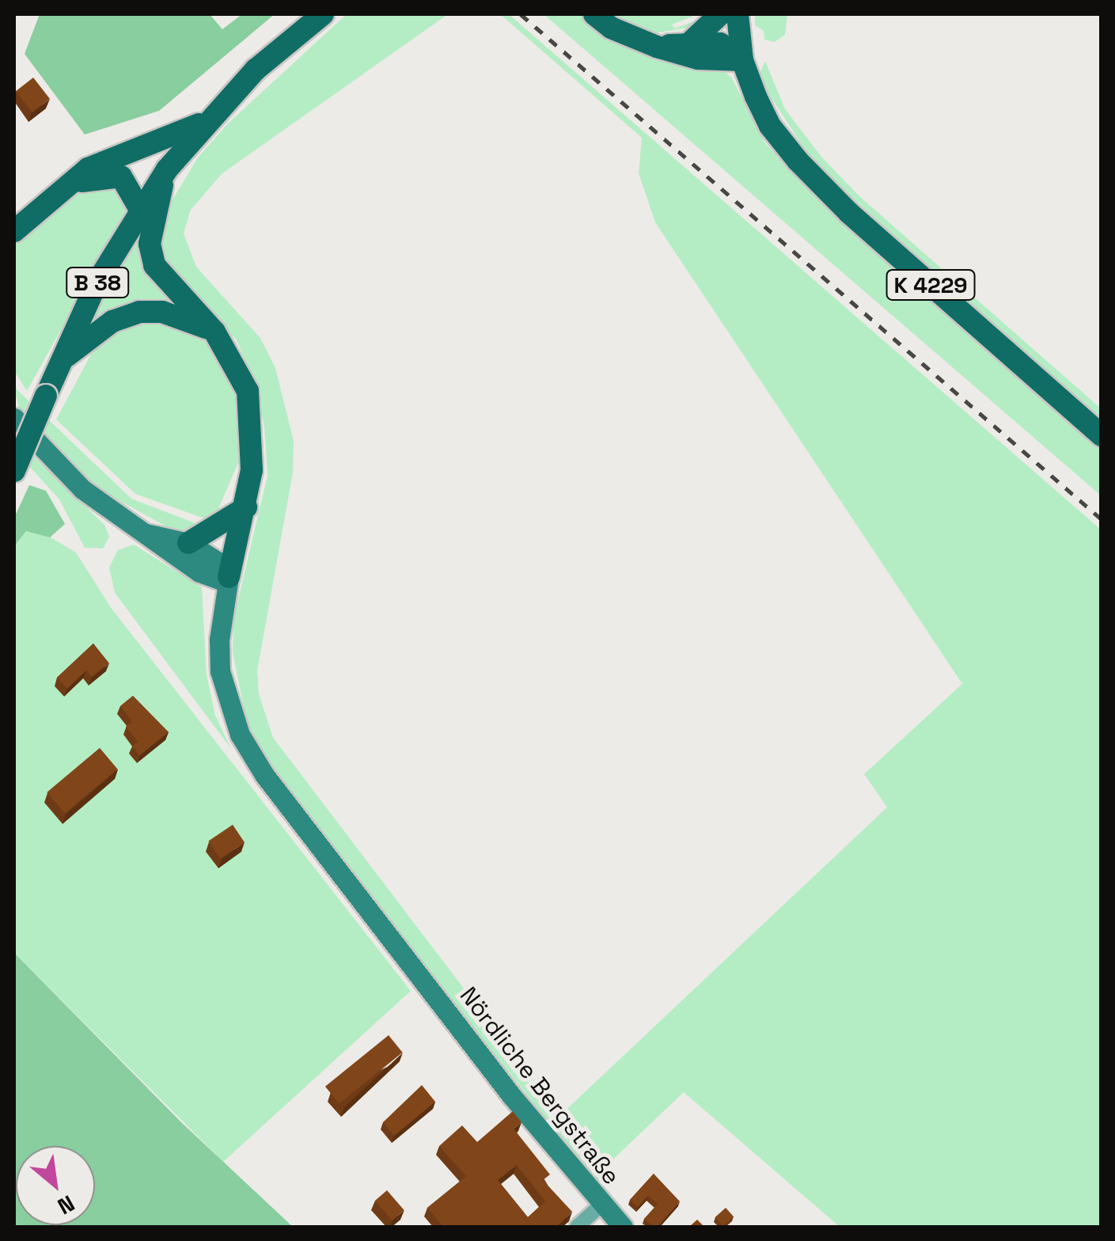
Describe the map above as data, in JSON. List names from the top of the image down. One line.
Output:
{"streets":{"main road":["B 38","K 4229","Nördliche Bergstraße"]},"north":"bottom right"}
